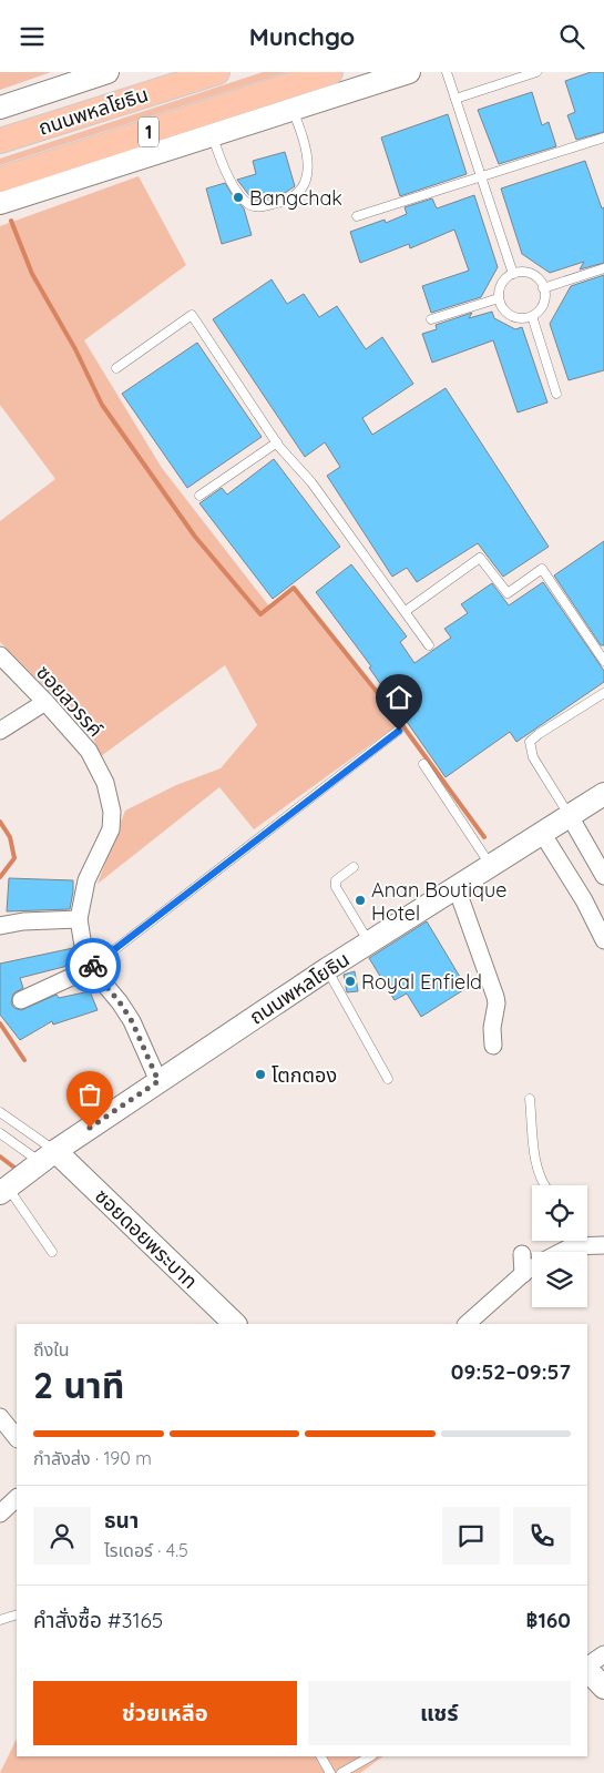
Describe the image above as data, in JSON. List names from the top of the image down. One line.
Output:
{"streets":{"main road":["ถนนพหลโยธิน","1","ซอยดอยพระบาท"],"street":["ซอยสวรรค์"]},"crossings":[["ถนนพหลโยธิน","ซอยสวรรค์"],["ถนนพหลโยธิน","ซอยดอยพระบาท"]],"places":["Bangchak","Anan Boutique Hotel","Royal Enfield","โตกตอง"],"page":{"header":"Munchgo","heading":["2 นาที","ถึงใน","09:52–09:57"],"panel":["ธนา","ไรเดอร์ · 4.5","คำสั่งซื้อ #3165","฿160"],"bar":"กำลังส่ง · 190 m","buttons":["ช่วยเหลือ","แชร์"]}}
